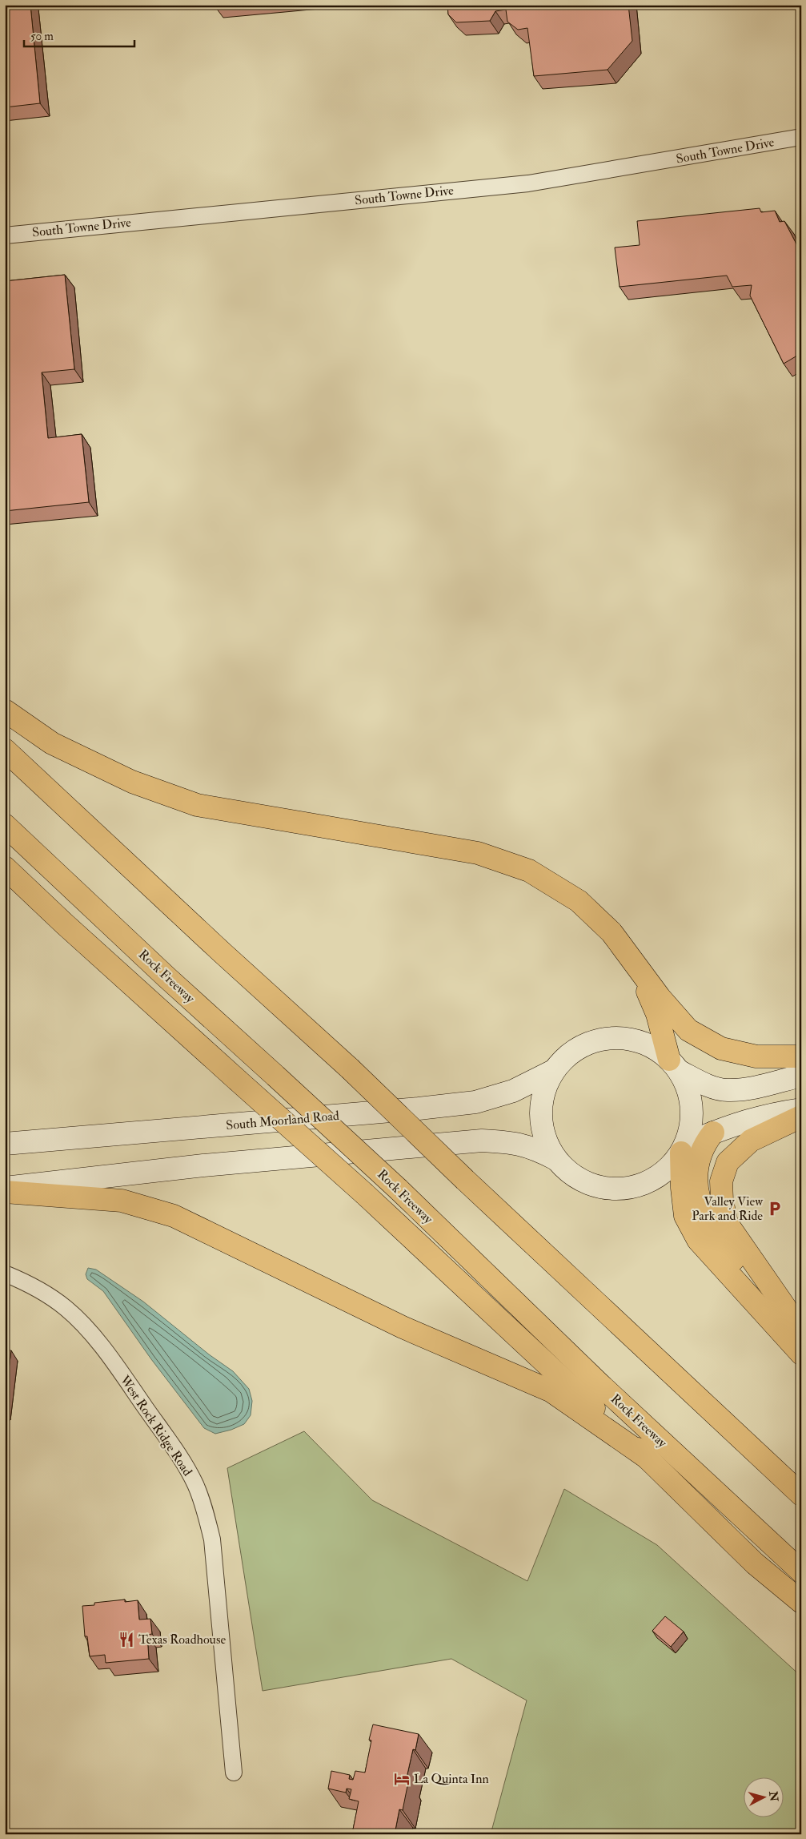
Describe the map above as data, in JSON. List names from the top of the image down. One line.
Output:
{"streets":{"highway":["Rock Freeway"],"main road":["South Moorland Road"],"street":["South Towne Drive","West Rock Ridge Road"]},"places":{"parking":["Valley View Park and Ride"],"restaurant":["Texas Roadhouse"],"hotel":["La Quinta Inn"]},"scale_bar":"50 m","north":"right"}
